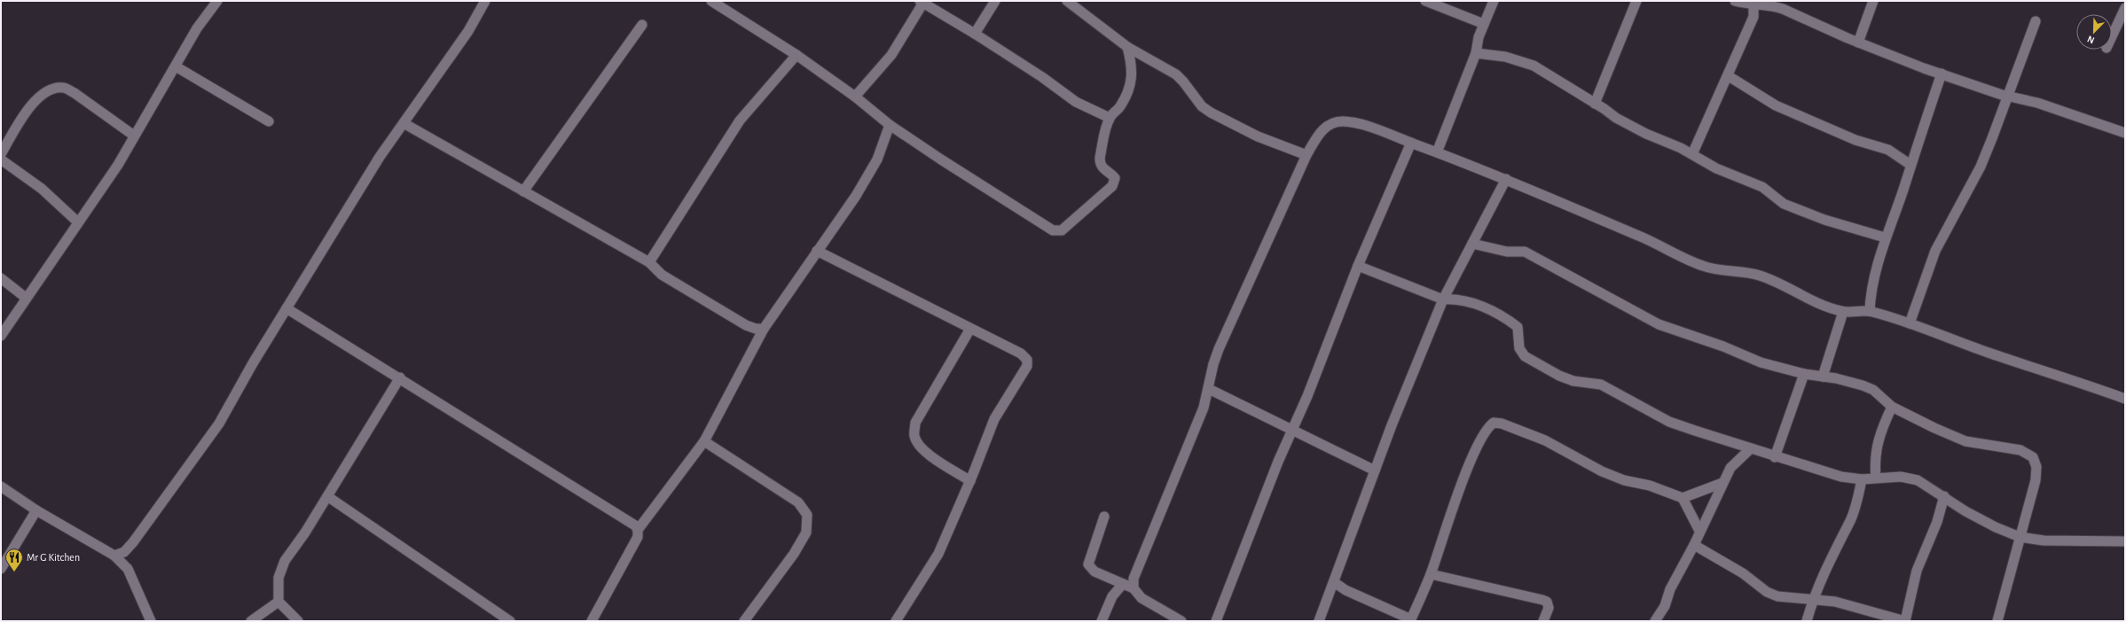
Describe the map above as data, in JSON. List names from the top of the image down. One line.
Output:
{"places":{"restaurant":["Mr G Kitchen"]},"north":"bottom left"}
